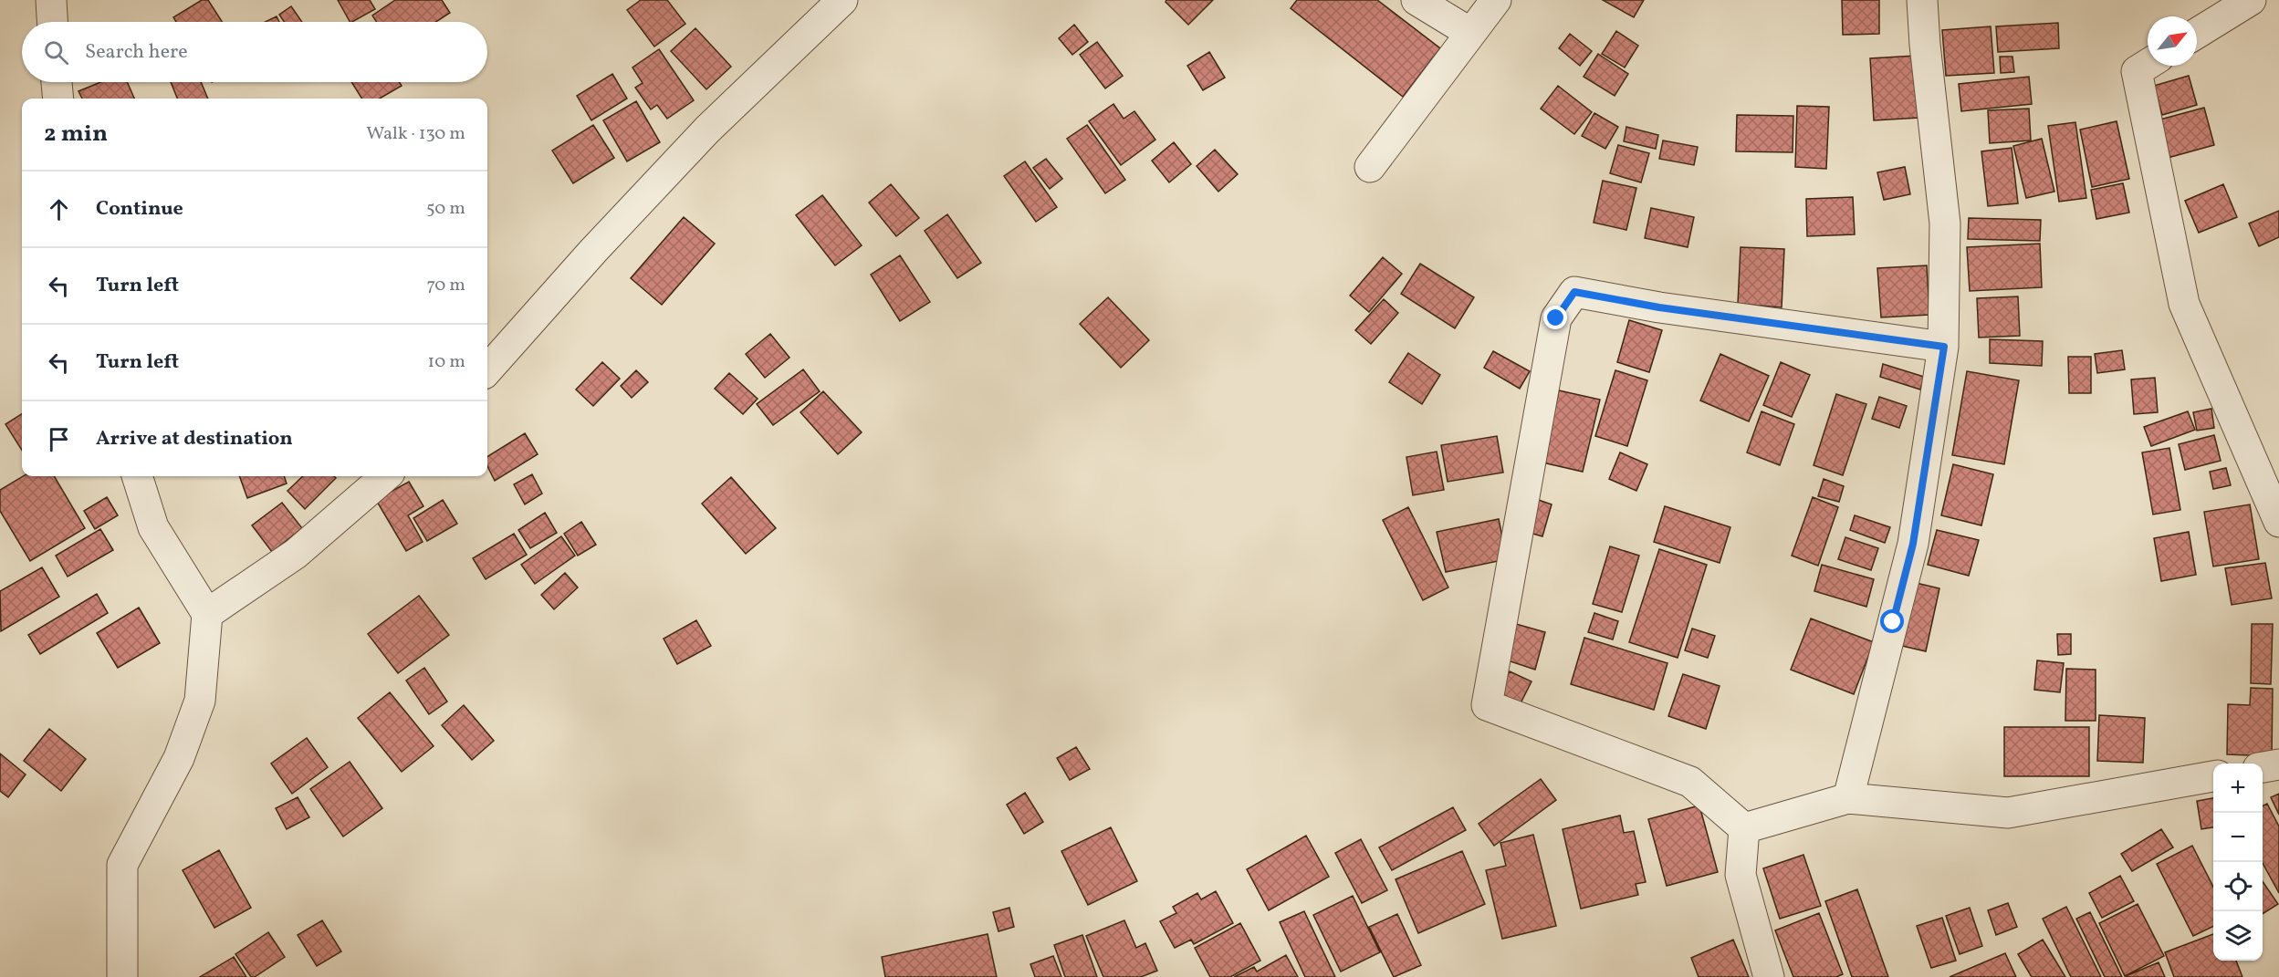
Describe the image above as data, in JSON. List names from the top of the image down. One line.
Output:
{"north":"top right","page":{"search":"Search here","heading":["2 min","Walk · 130 m"],"list":[["Continue","50 m"],["Turn left","70 m"],["Turn left","10 m"],"Arrive at destination"],"map_buttons":["+","−"]}}
